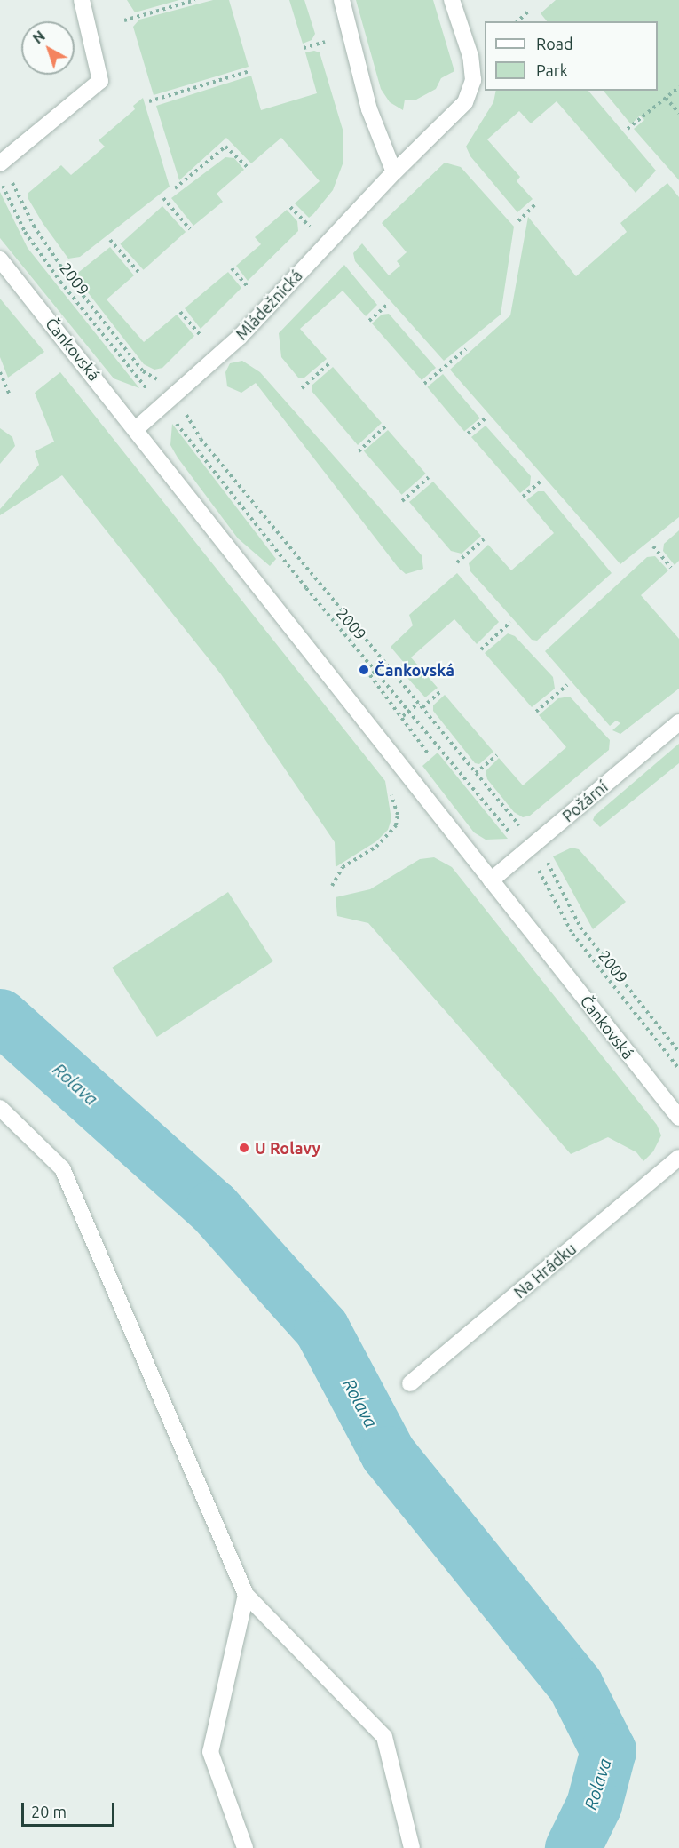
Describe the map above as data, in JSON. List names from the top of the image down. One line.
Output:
{"streets":{"street":["Mládežnická","Čankovská","Požární","Na Hrádku"],"path":["2009"]},"crossings":[["Mládežnická","Čankovská"],["Čankovská","Požární"]],"water":["Rolava"],"places":["Čankovská","U Rolavy"],"legend":["Road","Park"],"scale_bar":"20 m","north":"top left"}
